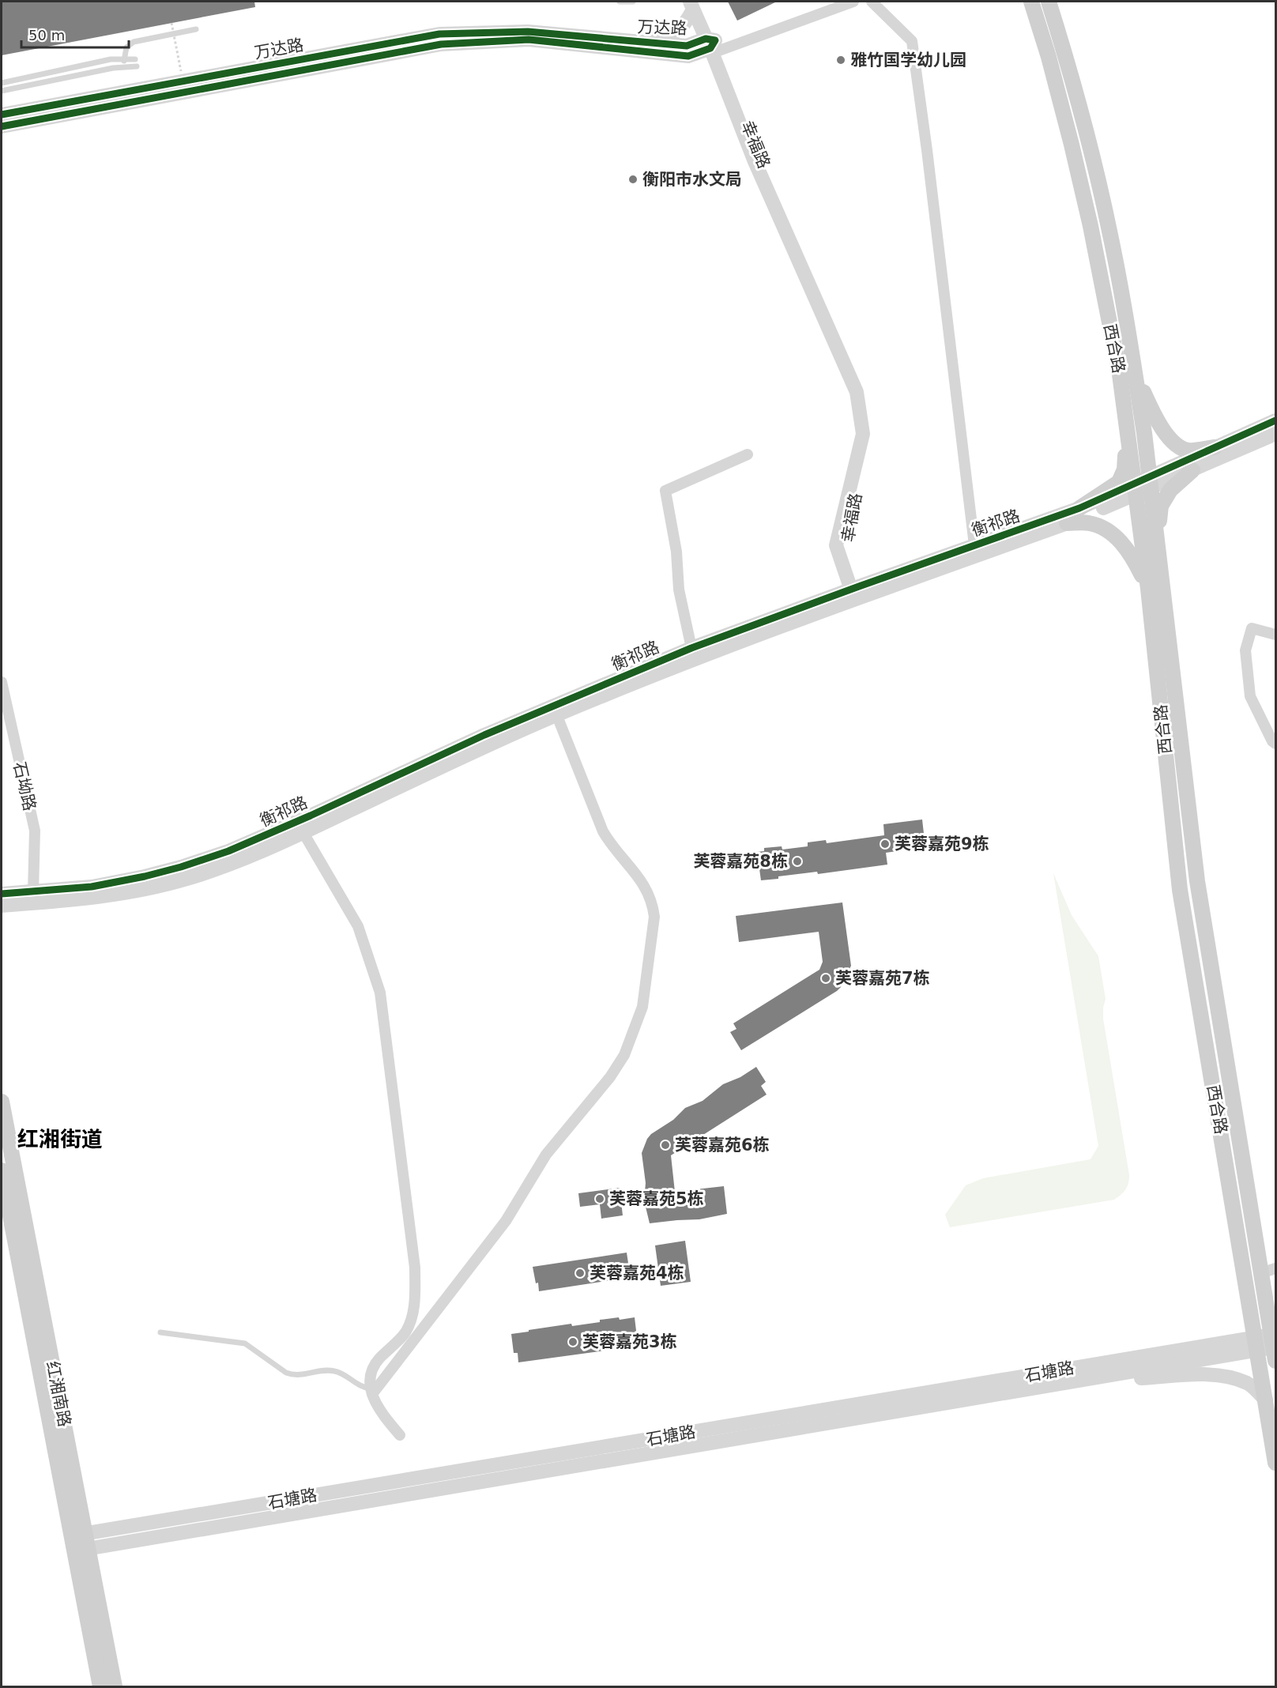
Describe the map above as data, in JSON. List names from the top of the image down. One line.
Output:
{"streets":{"main road":["西合路","红湘南路"],"street":["万达路","幸福路","衡祁路","石坳路","石塘路"]},"crossings":[["万达路","幸福路"],["幸福路","衡祁路"],["西合路","衡祁路"],["西合路","石塘路"],["衡祁路","石坳路"],["石塘路","红湘南路"]],"districts":["红湘街道"],"places":["雅竹国学幼儿园","衡阳市水文局","芙蓉嘉苑9栋","芙蓉嘉苑8栋","芙蓉嘉苑7栋","芙蓉嘉苑6栋","芙蓉嘉苑5栋","芙蓉嘉苑4栋","芙蓉嘉苑3栋"],"scale_bar":"50 m"}
